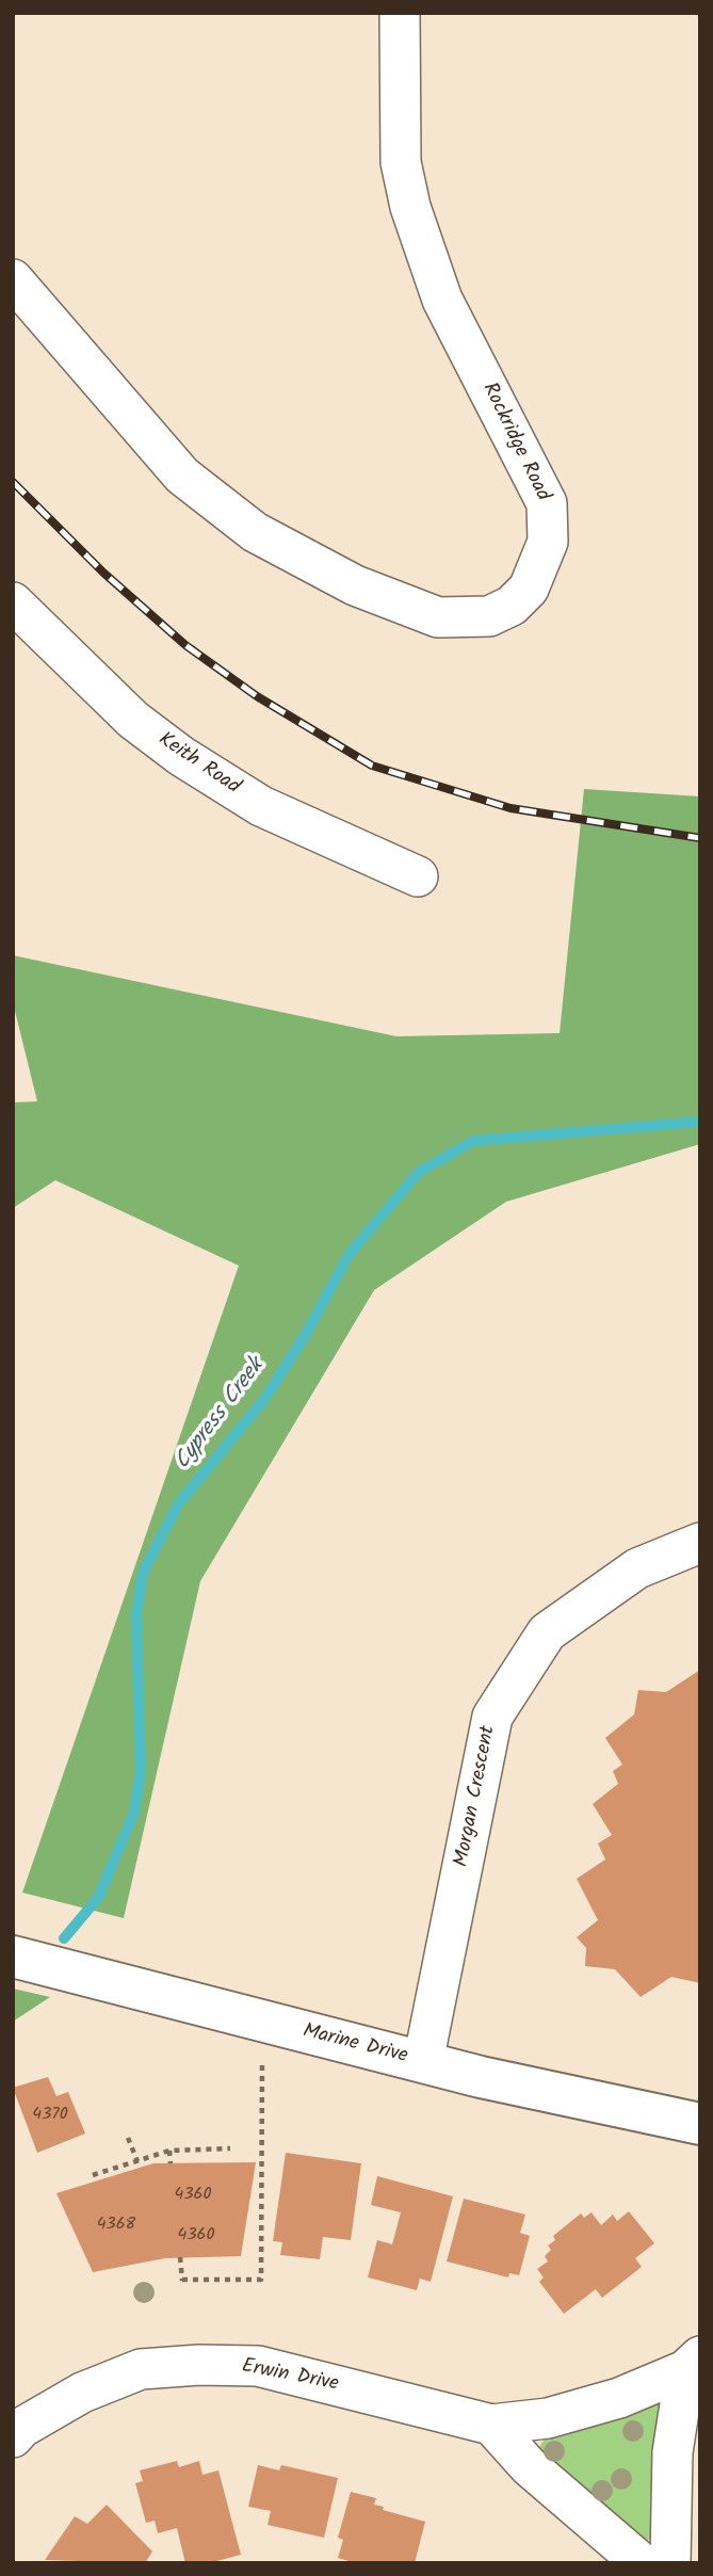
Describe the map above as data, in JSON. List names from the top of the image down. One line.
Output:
{"streets":{"main road":["Marine Drive"],"street":["Rockridge Road","Keith Road","Morgan Crescent","Erwin Drive"]},"crossings":[["Morgan Crescent","Marine Drive"]],"water":["Cypress Creek"],"house_numbers":["4370","4360","4368","4360"]}
